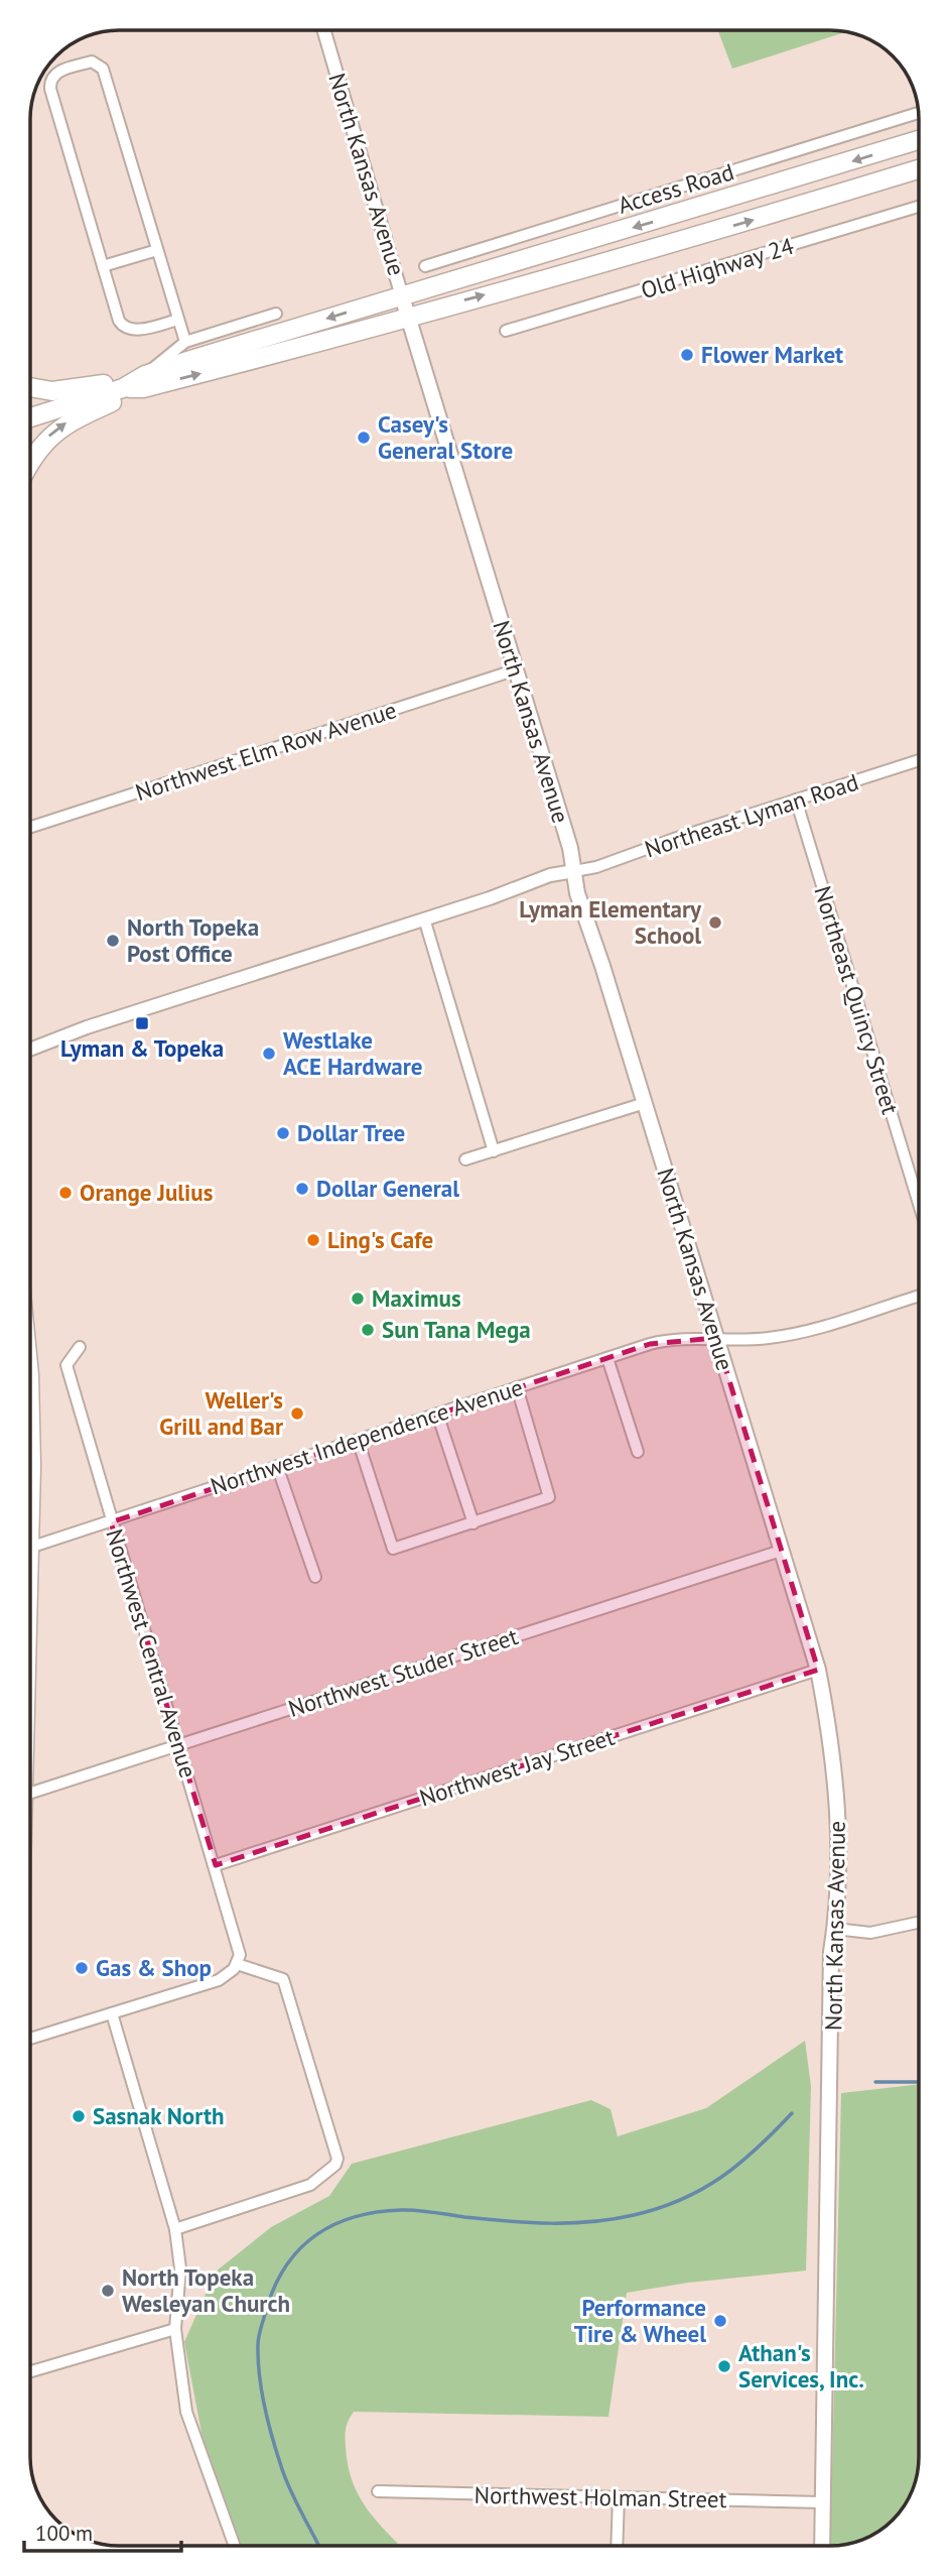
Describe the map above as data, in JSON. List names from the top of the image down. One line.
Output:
{"streets":{"main road":["North Kansas Avenue"],"street":["Access Road","Old Highway 24","Northwest Elm Row Avenue","Northeast Lyman Road","Northeast Quincy Street","Northwest Independence Avenue","Northwest Central Avenue","Northwest Studer Street","Northwest Jay Street","Northwest Holman Street"]},"crossings":[["North Kansas Avenue","Northwest Elm Row Avenue"],["North Kansas Avenue","Northeast Lyman Road"],["North Kansas Avenue","Northwest Independence Avenue"],["North Kansas Avenue","Northwest Studer Street"],["North Kansas Avenue","Northwest Jay Street"],["North Kansas Avenue","Northwest Holman Street"],["Northeast Lyman Road","Northeast Quincy Street"],["Northwest Independence Avenue","Northwest Central Avenue"],["Northwest Central Avenue","Northwest Studer Street"],["Northwest Central Avenue","Northwest Jay Street"]],"places":{"other":["Flower Market","Casey's General Store","Lyman Elementary School","North Topeka Post Office","Westlake ACE Hardware","Dollar Tree","Dollar General","Orange Julius","Ling's Cafe","Maximus","Sun Tana Mega","Weller's Grill and Bar","Gas & Shop","Sasnak North","North Topeka Wesleyan Church","Performance Tire & Wheel","Athan's Services, Inc."],"transit":["Lyman & Topeka"]},"scale_bar":"100 m"}
